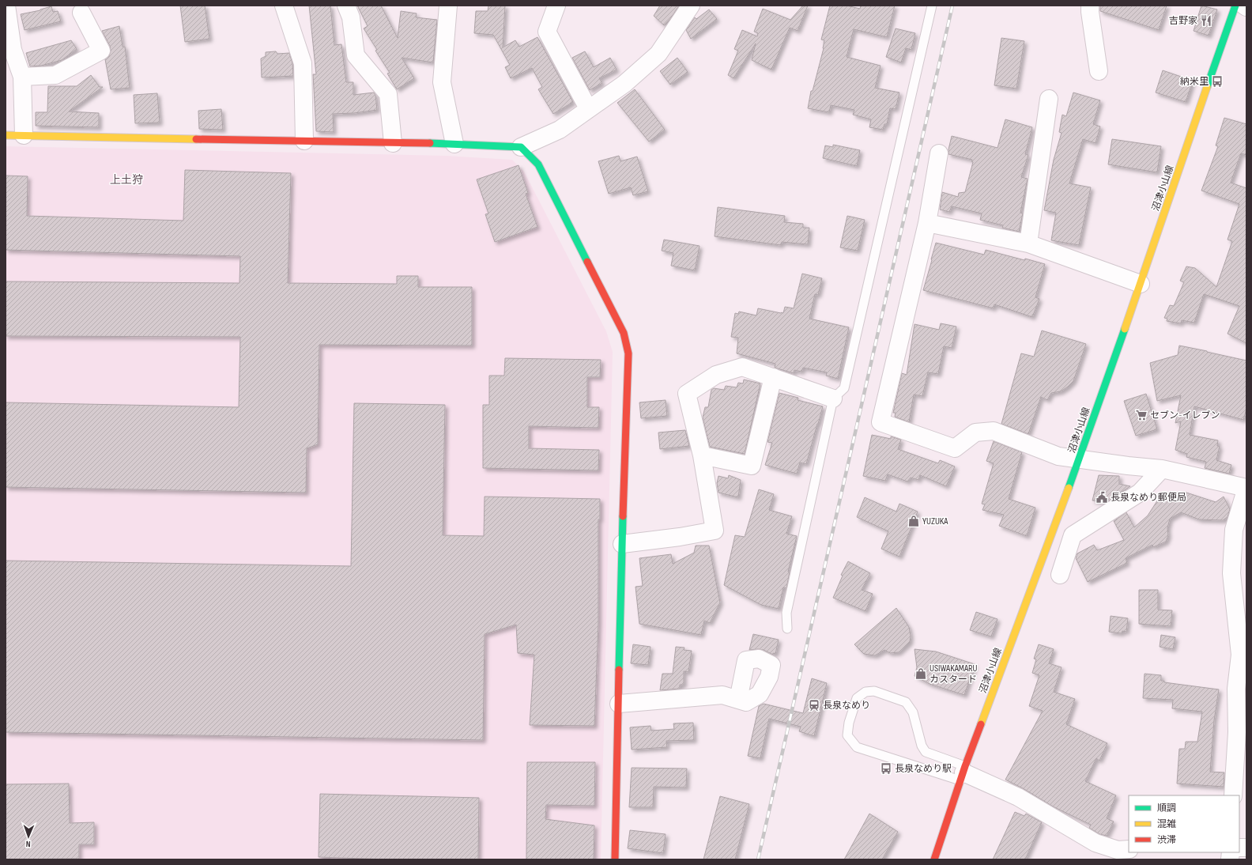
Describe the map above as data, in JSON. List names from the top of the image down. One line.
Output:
{"streets":{"street":["沼津小山線"]},"districts":["上土狩"],"places":{"restaurant":["吉野家"],"bus stop":["納米里","長泉なめり駅"],"supermarket":["セブン-イレブン"],"public building":["長泉なめり郵便局"],"shop":["YUZUKA","USIWAKAMARU カスタード"],"station":["長泉なめり"]},"legend":["順調","混雑","渋滞"],"north":"bottom"}
